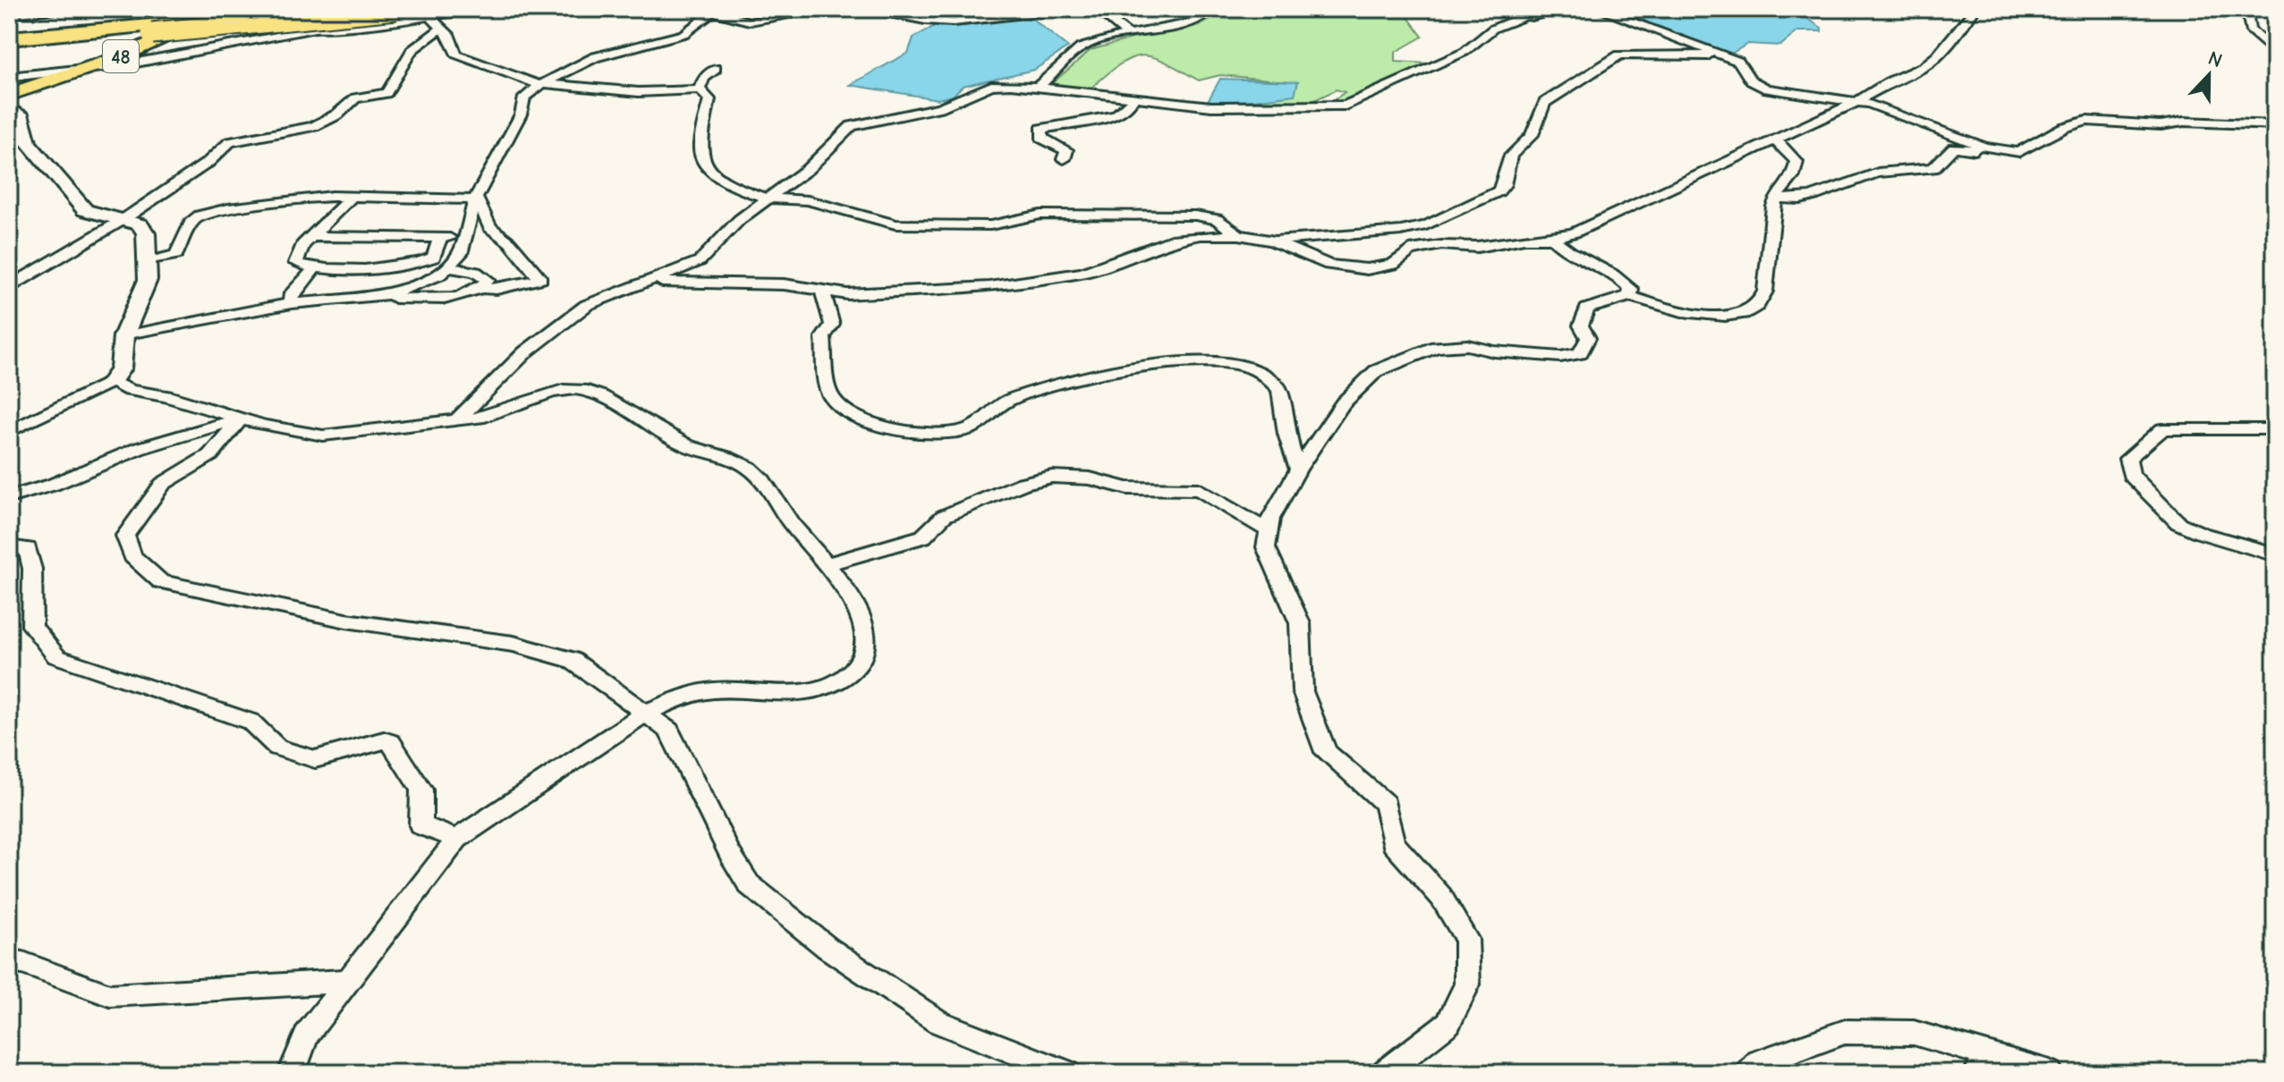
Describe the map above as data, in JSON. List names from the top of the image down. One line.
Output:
{"streets":{"main road":["48"]},"north":"top"}
